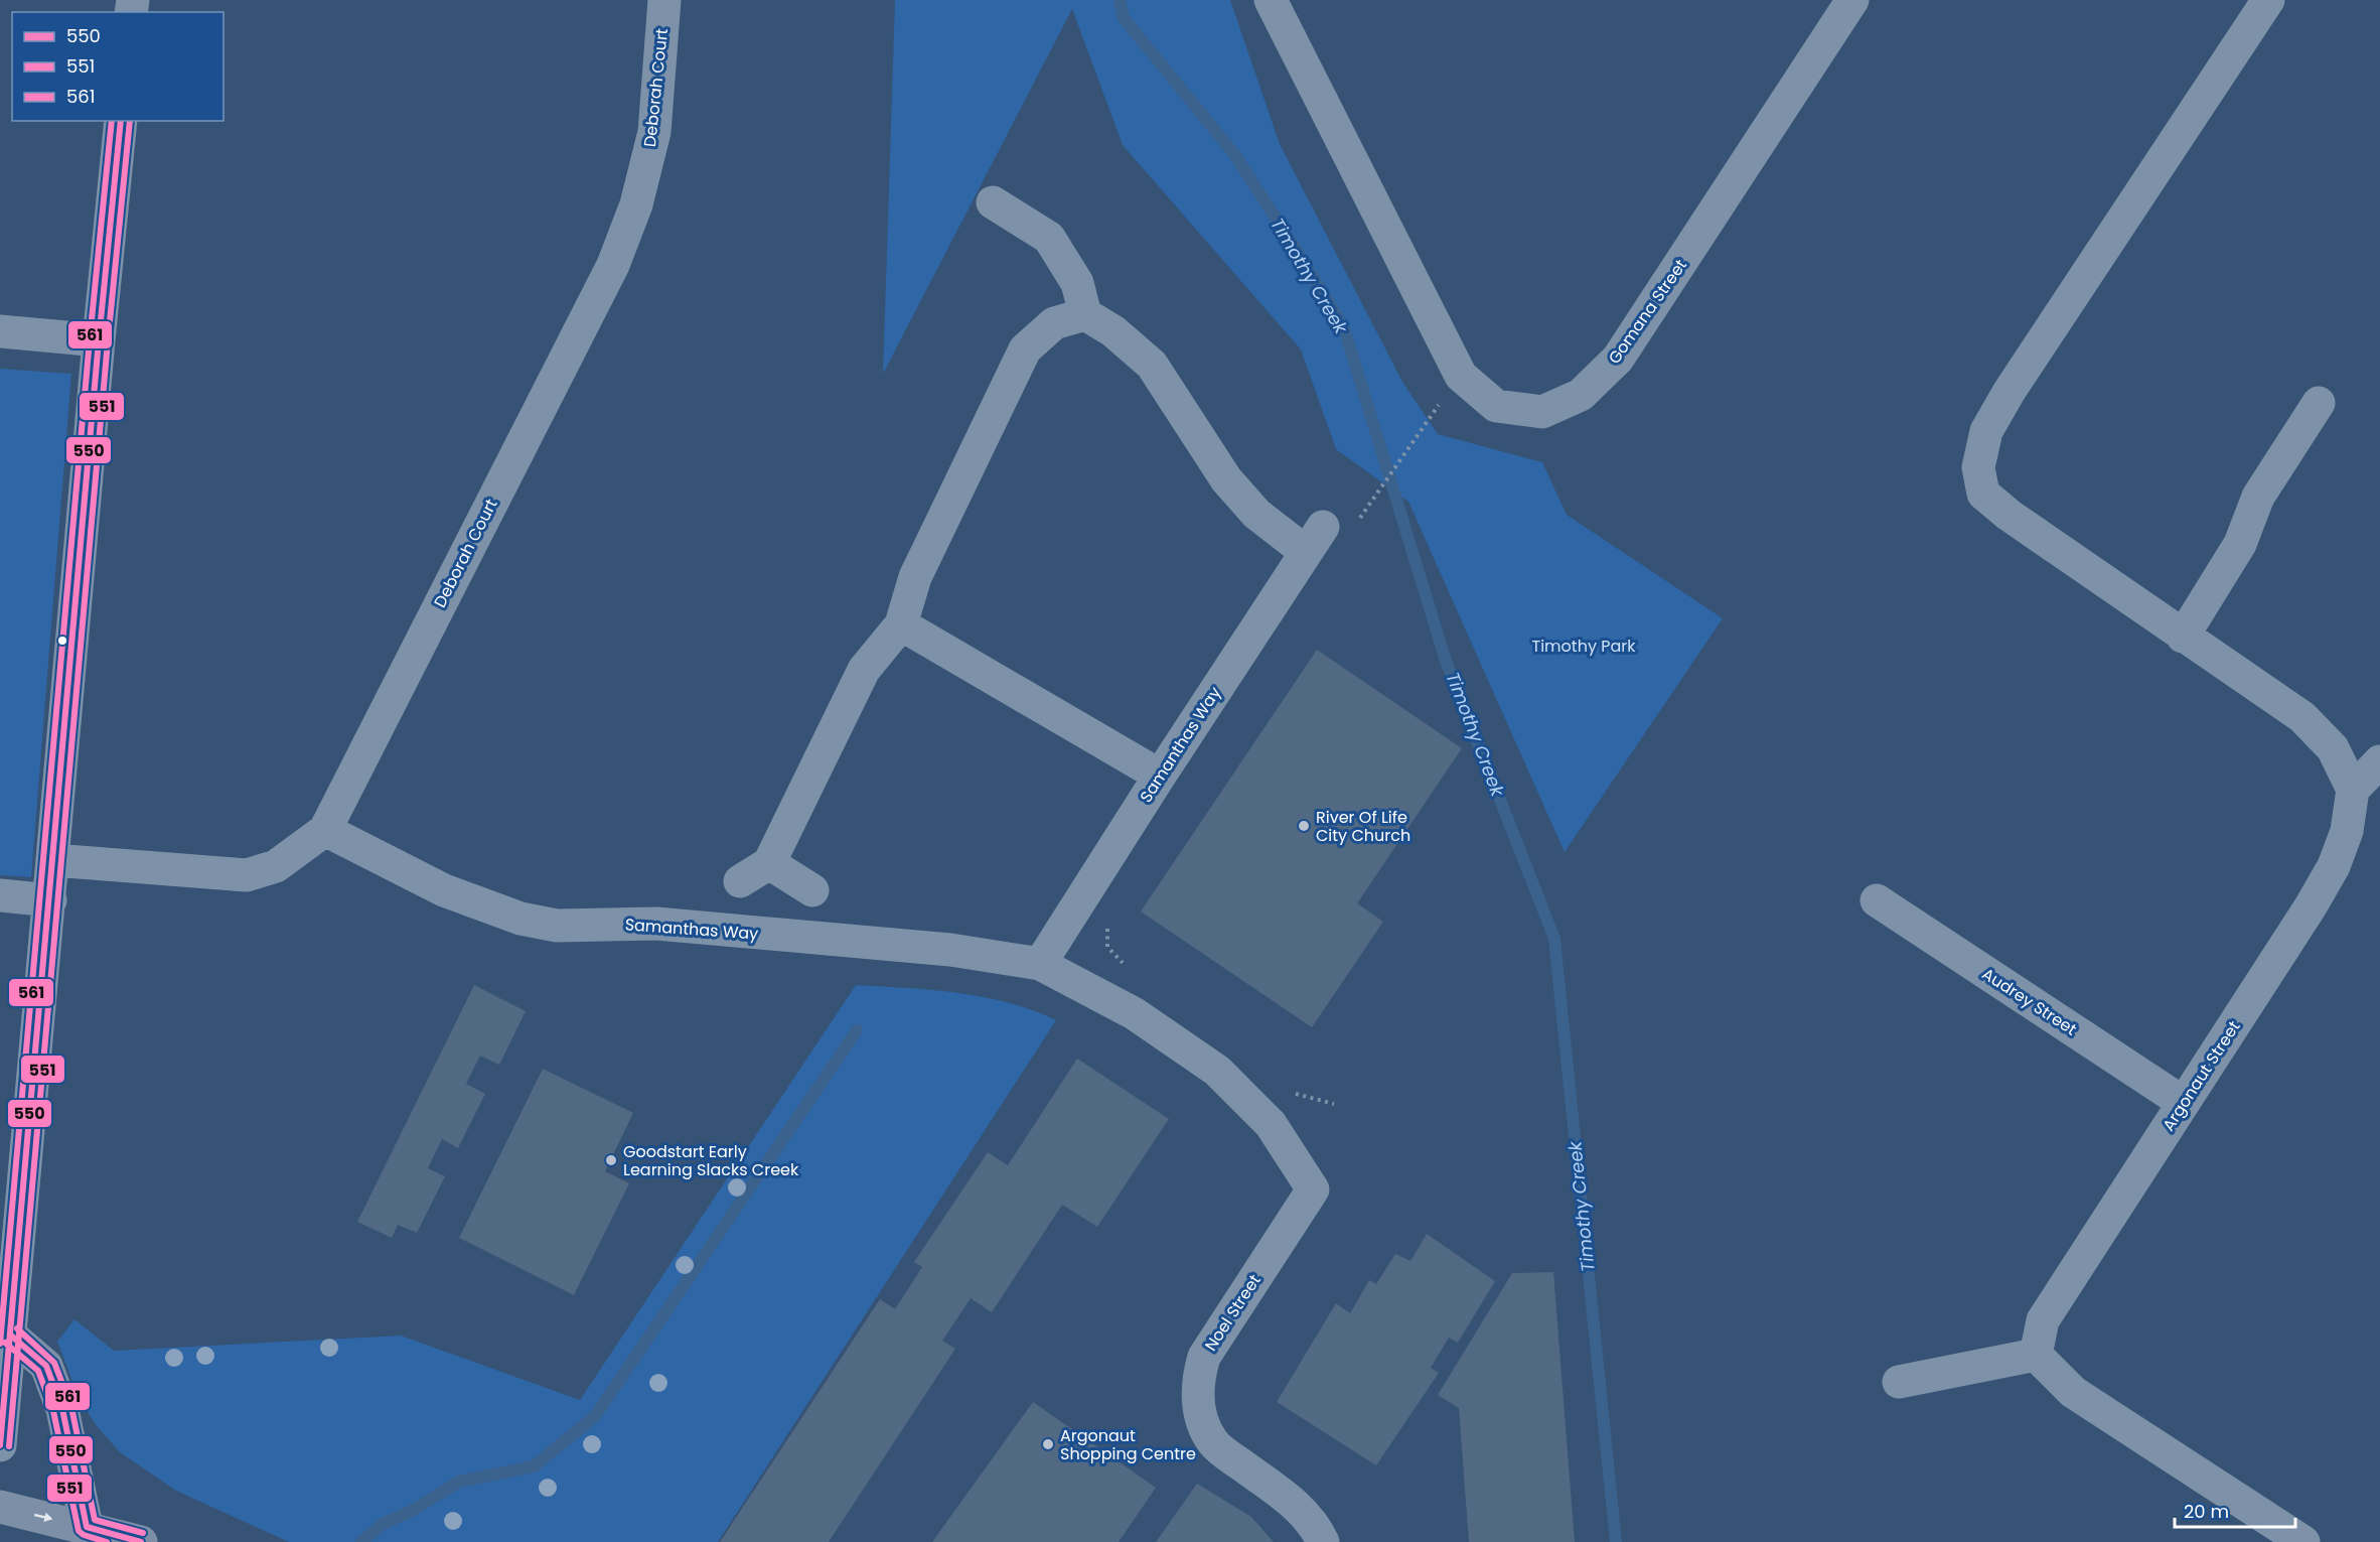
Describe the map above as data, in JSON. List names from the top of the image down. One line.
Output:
{"streets":{"street":["Deborah Court","Gomana Street","Samanthas Way","Audrey Street","Argonaut Street","Noel Street"]},"crossings":[["Deborah Court","Samanthas Way"],["Samanthas Way","Noel Street"],["Audrey Street","Argonaut Street"]],"water":["Timothy Creek"],"parks":["Timothy Park"],"places":["River Of Life City Church","Goodstart Early Learning Slacks Creek","Argonaut Shopping Centre"],"lines":["transit line 550","transit line 551","transit line 561"],"legend":["550","551","561"],"scale_bar":"20 m"}
